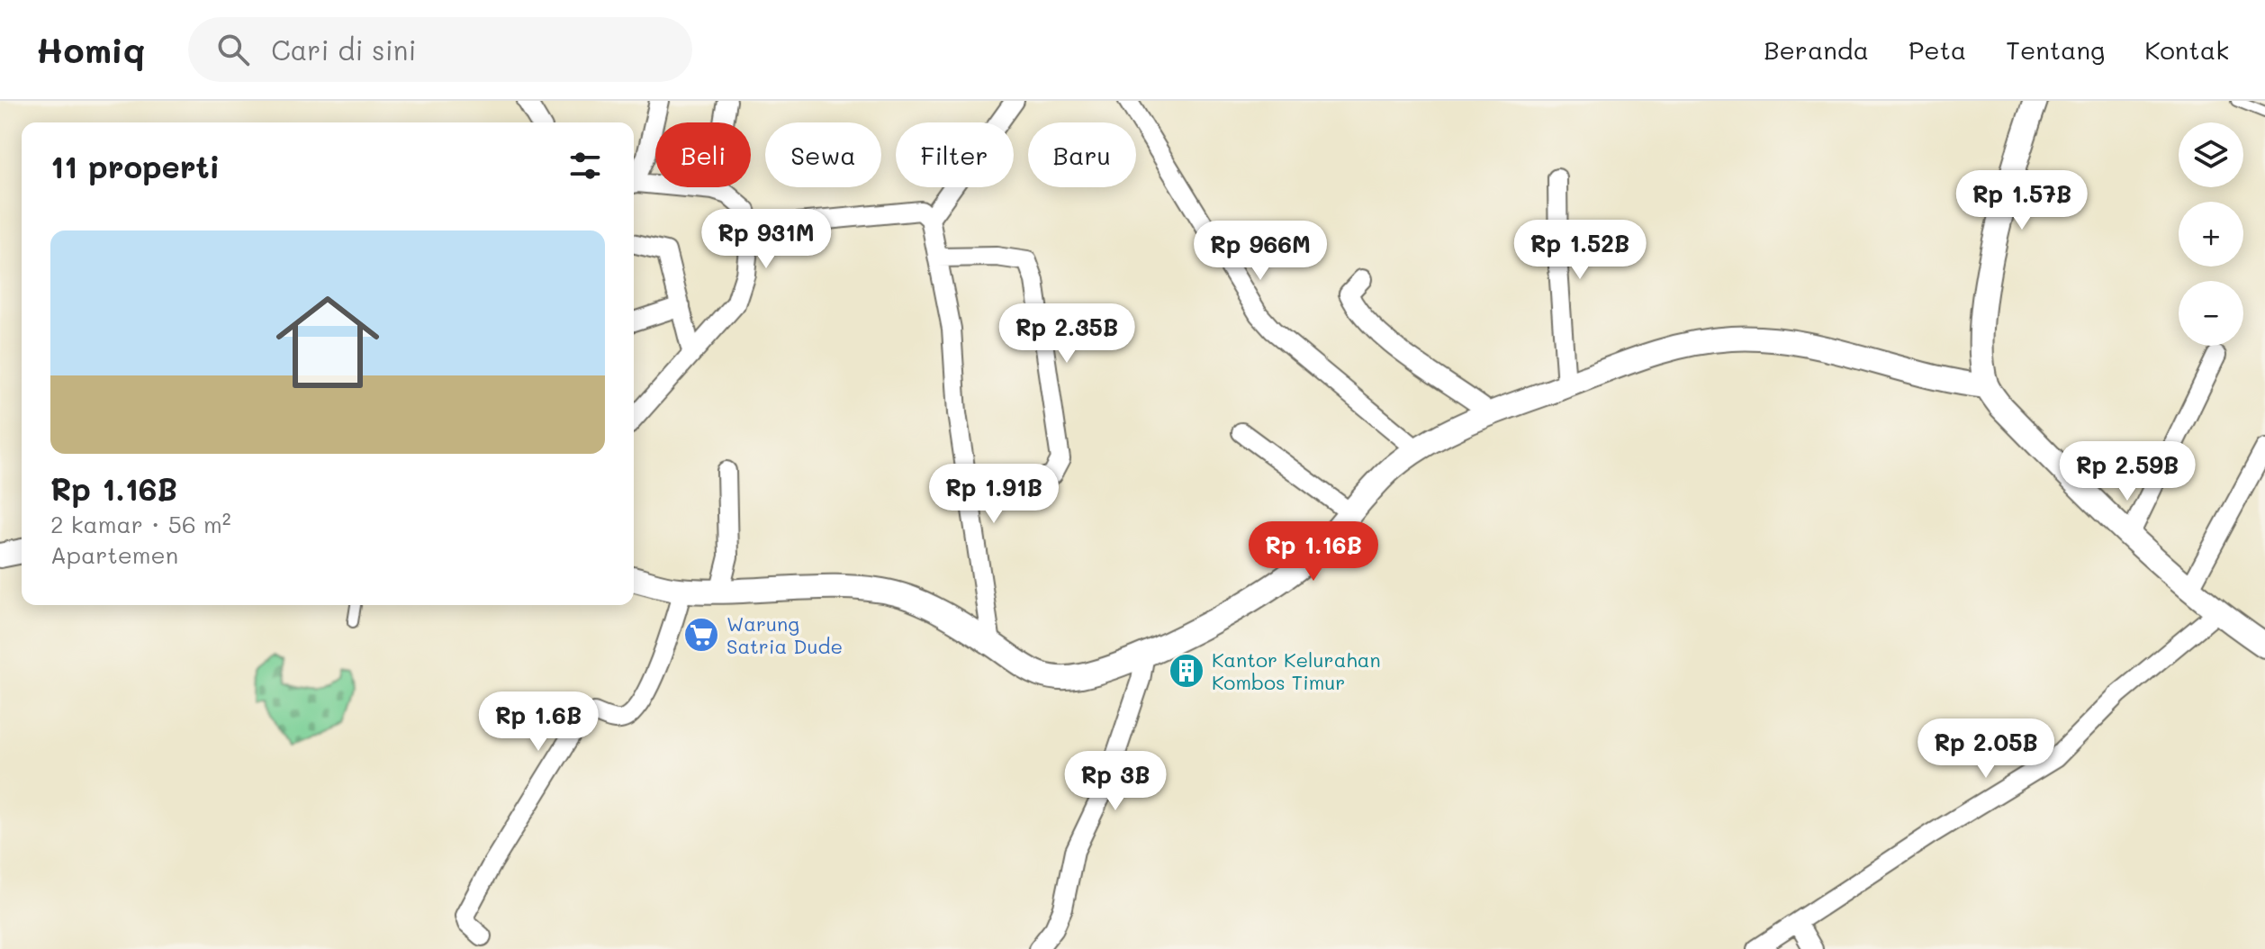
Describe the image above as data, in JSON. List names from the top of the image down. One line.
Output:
{"places":{"supermarket":["Warung Satria Dude"],"building":["Kantor Kelurahan Kombos Timur"]},"page":{"header":"Homiq","search":"Cari di sini","nav":["Beranda","Peta","Tentang","Kontak"],"map_buttons":["+","−"],"chip":["Beli","Sewa","Filter","Baru"],"heading":"11 properti","price":["Rp 1.57B","Rp 931M","Rp 1.52B","Rp 966M","Rp 2.35B","Rp 2.59B","Rp 1.91B","Rp 1.16B","Rp 1.6B","Rp 2.05B","Rp 3B"],"list":[{"name":"Rp 1.16B","note":"2 kamar · 56 m² · Apartemen"}]}}
